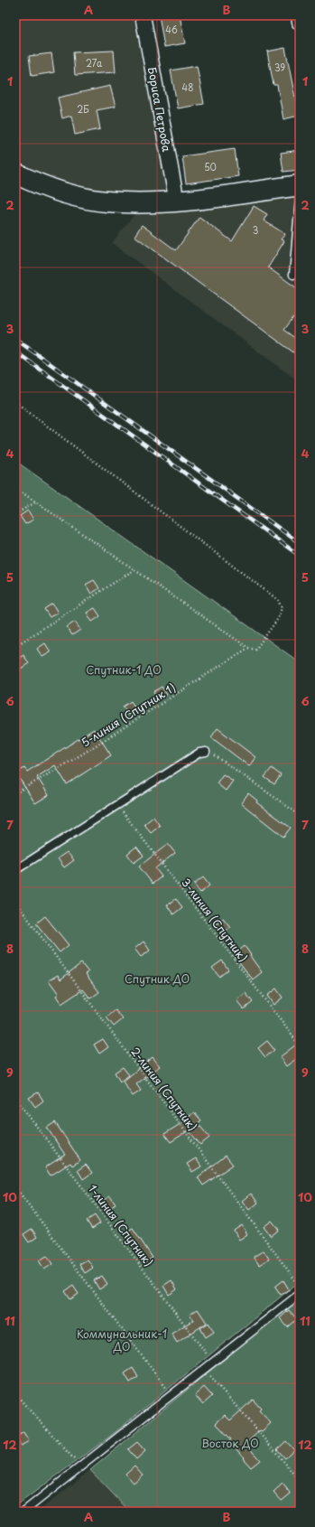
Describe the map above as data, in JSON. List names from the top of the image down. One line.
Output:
{"streets":{"street":["Бориса Петрова"],"path":["5-линия (Спутник 1)","3-линия (Спутник)","2-линия (Спутник)","1-линия (Спутник)"]},"parks":["Спутник-1 ДО","Спутник ДО","Коммунальник-1 ДО","Восток ДО"],"house_numbers":["46","27а","39","48","2Б","50","3"],"grid":{"columns":["A","B"],"rows":["1","2","3","4","5","6","7","8","9","10","11","12"]}}
